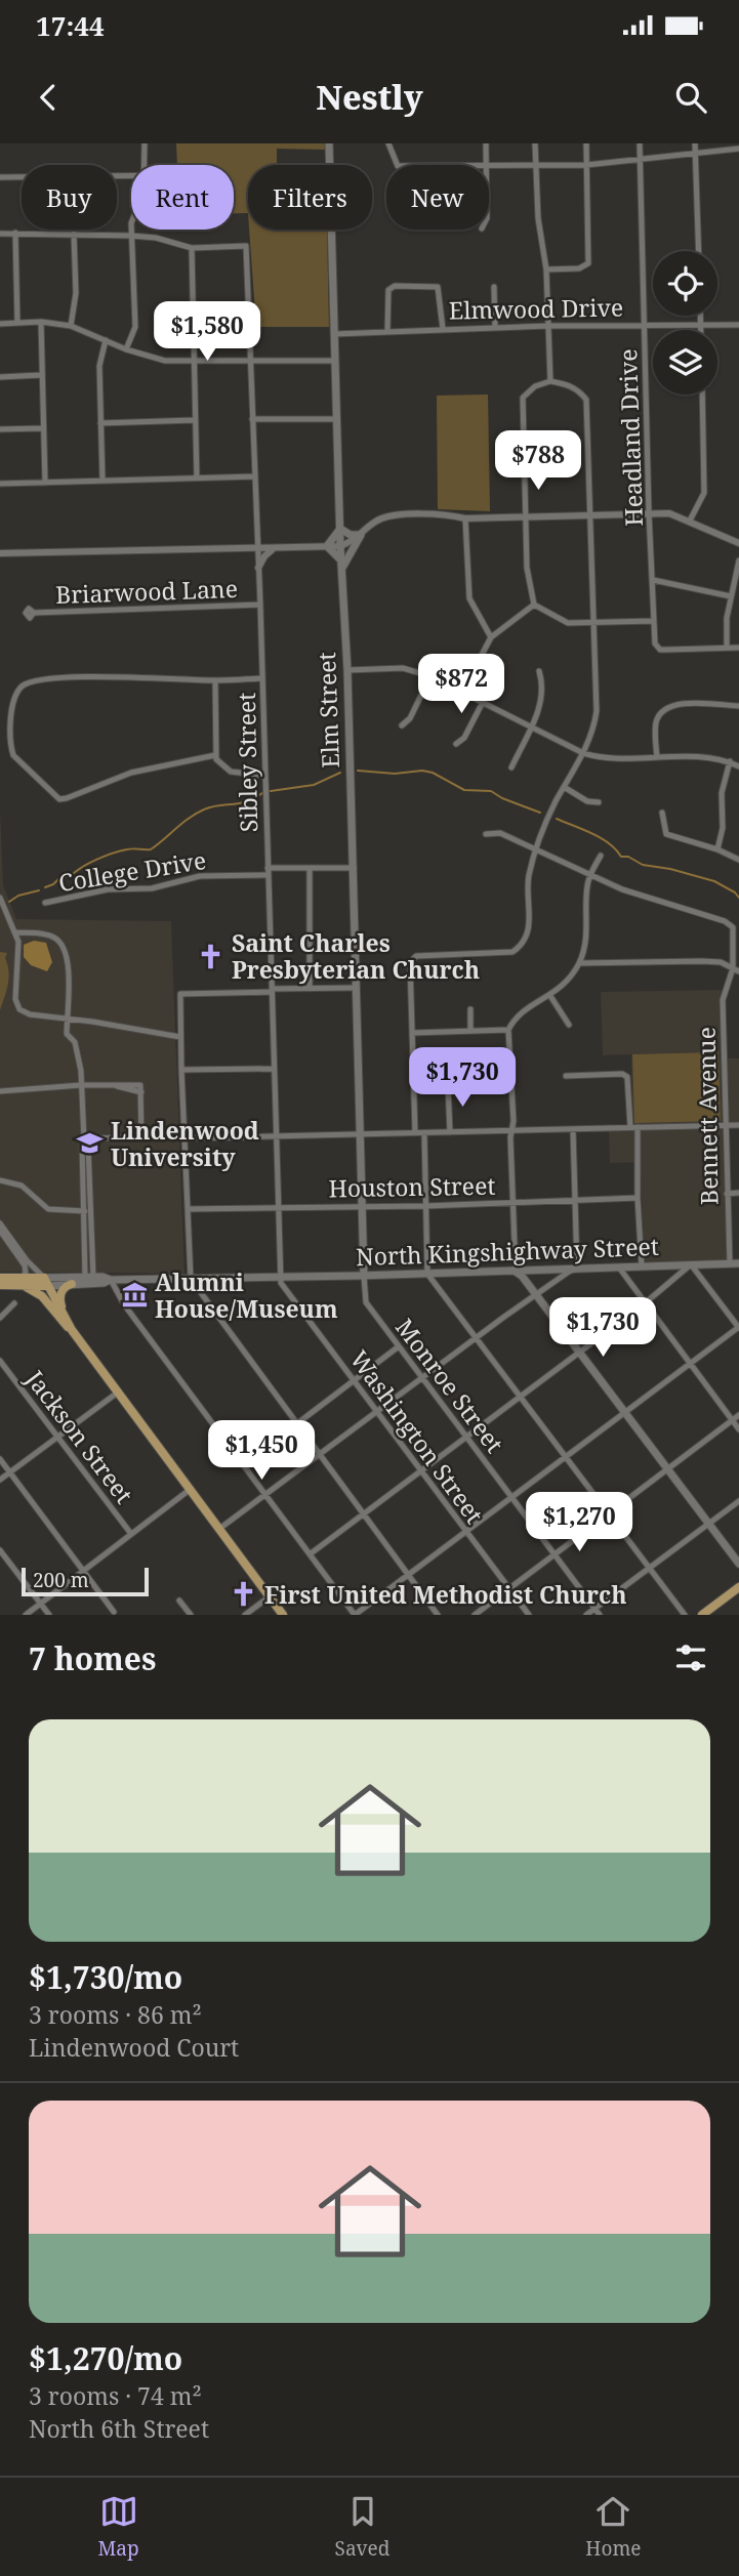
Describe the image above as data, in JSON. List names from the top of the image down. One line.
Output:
{"streets":{"main road":["Elm Street","North Kingshighway Street"],"street":["Elmwood Drive","Headland Drive","Briarwood Lane","Sibley Street","College Drive","Bennett Avenue","Houston Street","Monroe Street","Jackson Street","Washington Street"]},"crossings":[["Elmwood Drive","Headland Drive"],["Elmwood Drive","Elm Street"],["Briarwood Lane","Sibley Street"],["Elm Street","Houston Street"],["Elm Street","North Kingshighway Street"],["Elm Street","Monroe Street"],["Sibley Street","College Drive"],["Sibley Street","Houston Street"],["Sibley Street","North Kingshighway Street"],["Sibley Street","Washington Street"],["Bennett Avenue","North Kingshighway Street"],["North Kingshighway Street","Monroe Street"],["North Kingshighway Street","Washington Street"]],"places":{"church":["Saint Charles Presbyterian Church","First United Methodist Church"],"school or university":["Lindenwood University"],"museum":["Alumni House/Museum"]},"scale_bar":"200 m","page":{"status":"17:44","header":"Nestly","chip":["Buy","Rent","Filters","New"],"price":["$1,580","$788","$872","$1,730","$1,730","$1,450","$1,270"],"scale":"200 m","heading":"7 homes","list":[{"name":"$1,730/mo","note":"3 rooms · 86 m² · Lindenwood Court"},{"name":"$1,270/mo","note":"3 rooms · 74 m² · North 6th Street"}],"tabs":["Map","Saved","Home"]}}
